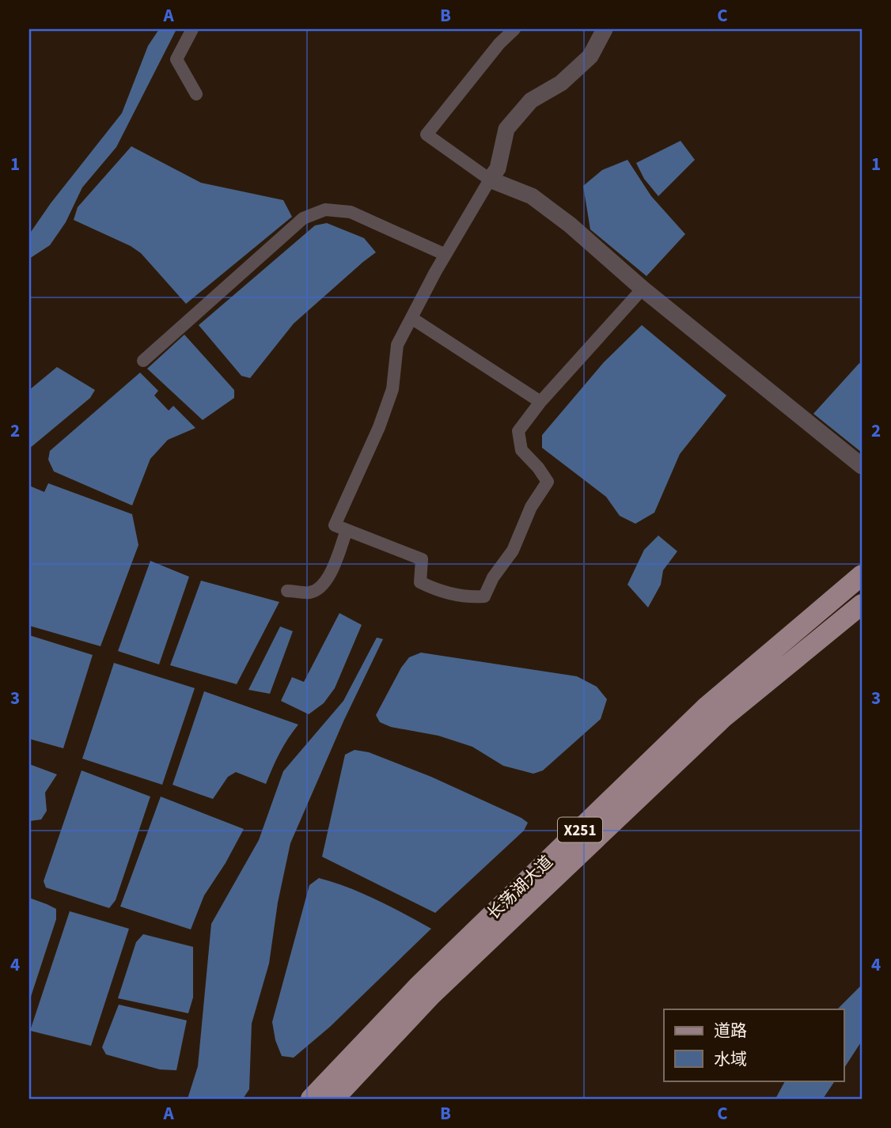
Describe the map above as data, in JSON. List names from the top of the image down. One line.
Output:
{"streets":{"main road":["X251","长荡湖大道"]},"legend":["道路","水域"],"grid":{"columns":["A","B","C"],"rows":["1","2","3","4"]}}
